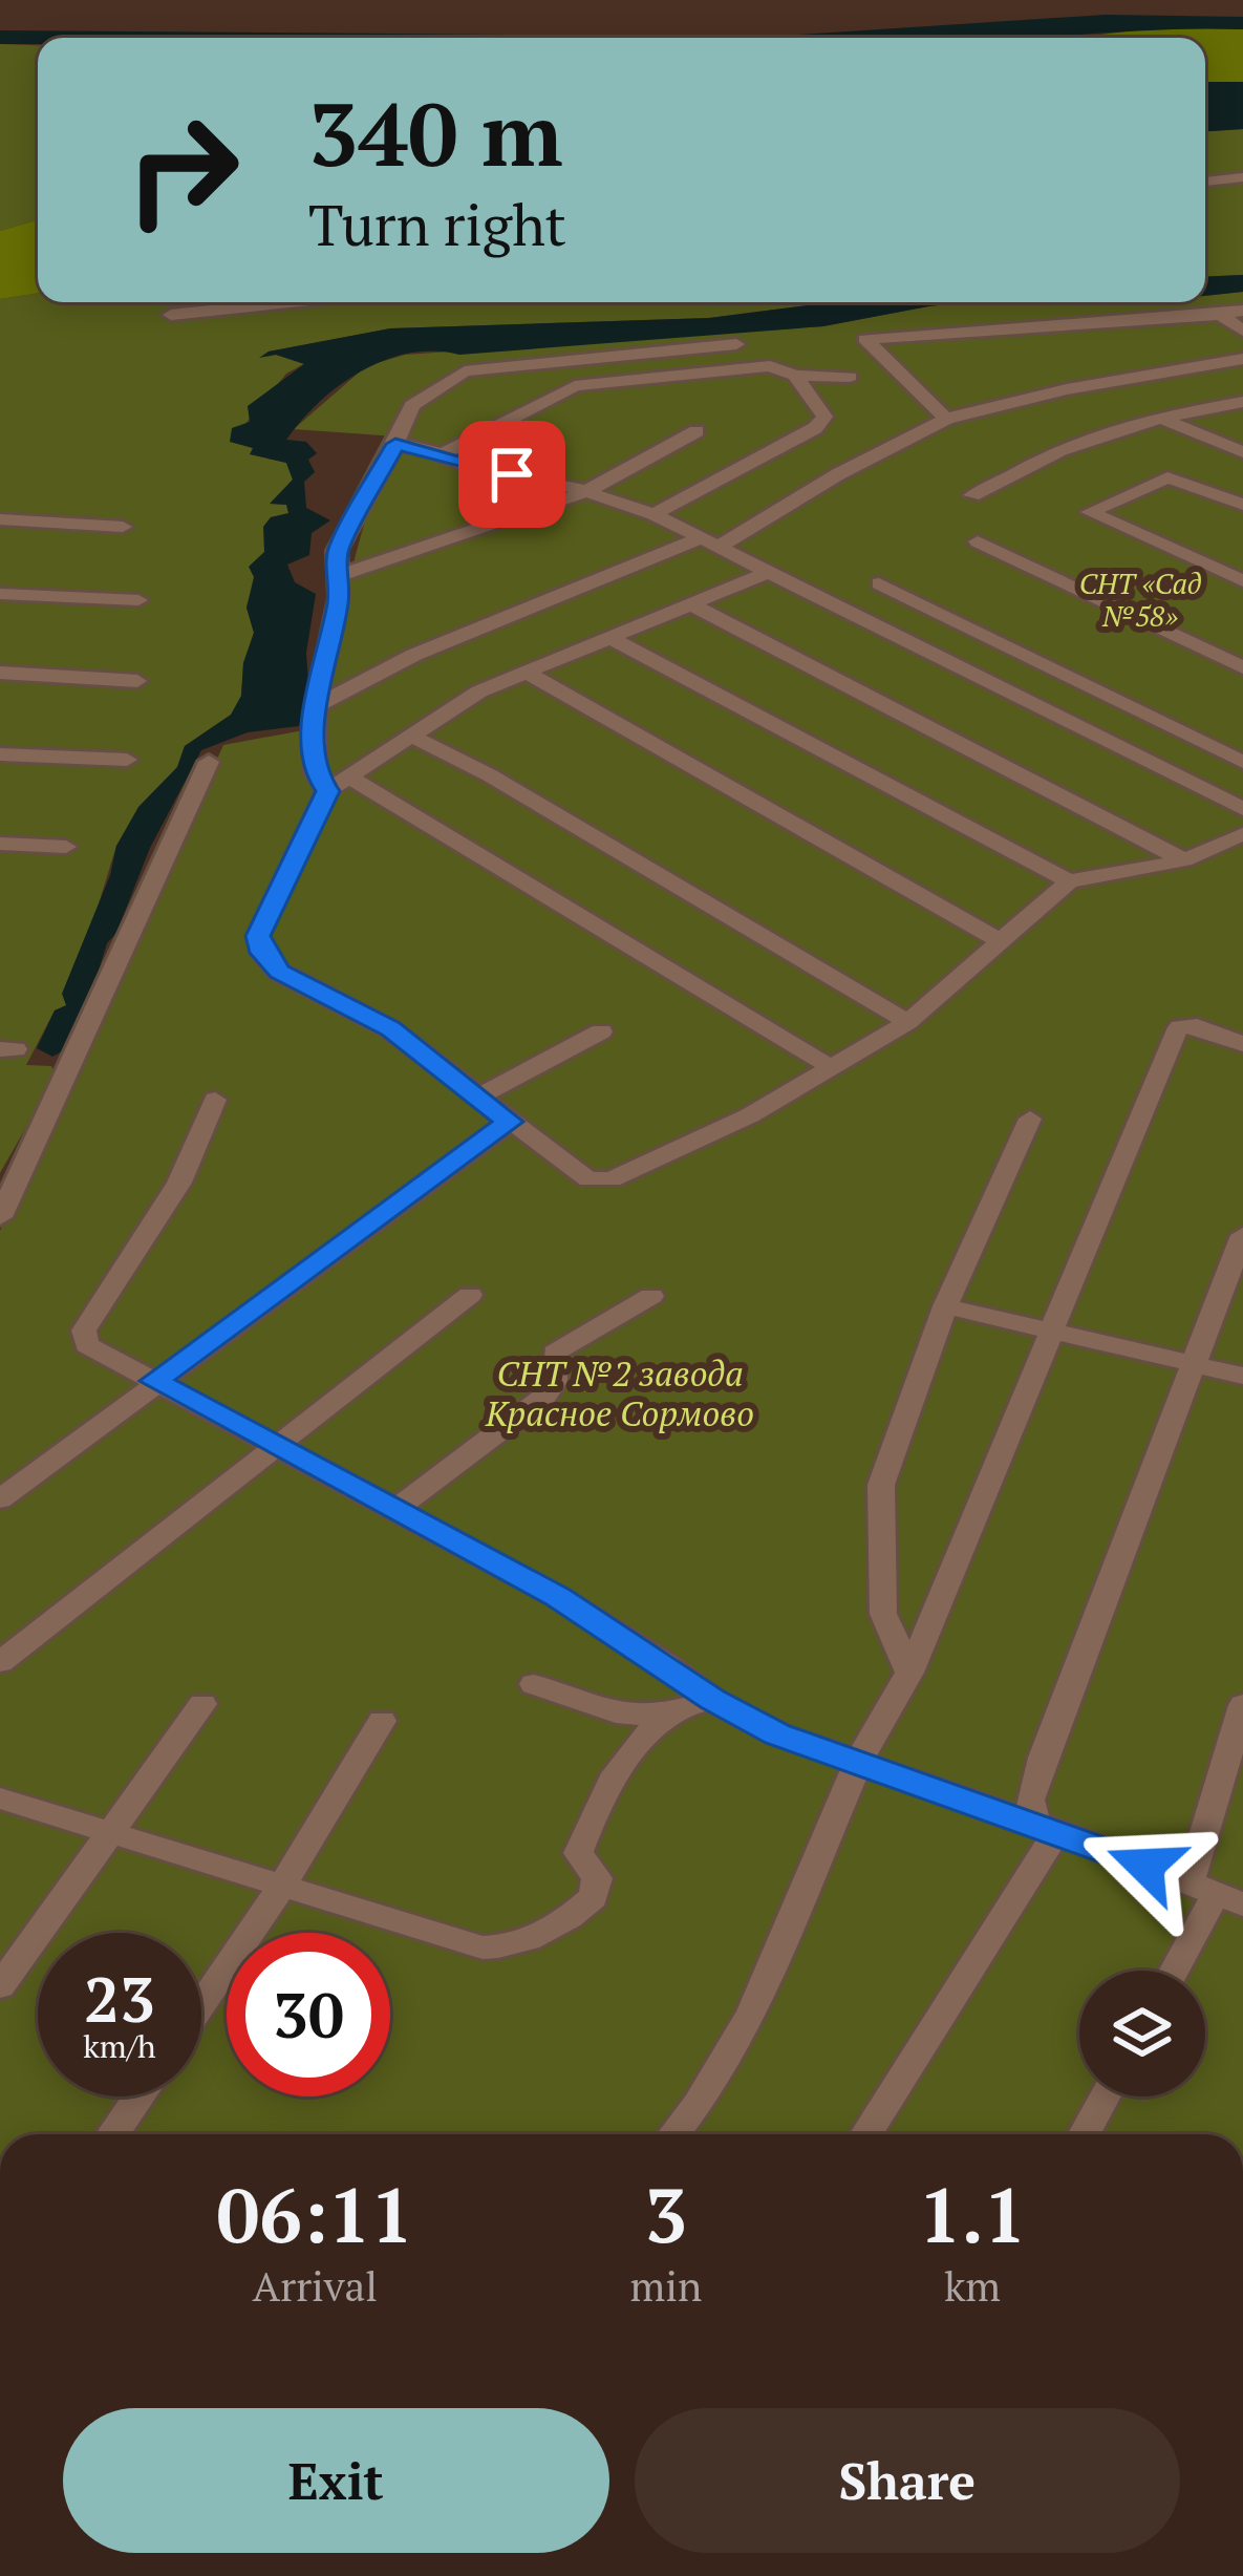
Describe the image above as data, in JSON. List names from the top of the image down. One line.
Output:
{"parks":["СНТ «Сад №58»","СНТ №2 завода Красное Сормово"],"page":{"turn":["340 m","Turn right"],"speed":"23 km/h","limit":"30","eta":["06:11","Arrival","3","min","1.1","km"],"buttons":["Exit","Share"]}}
